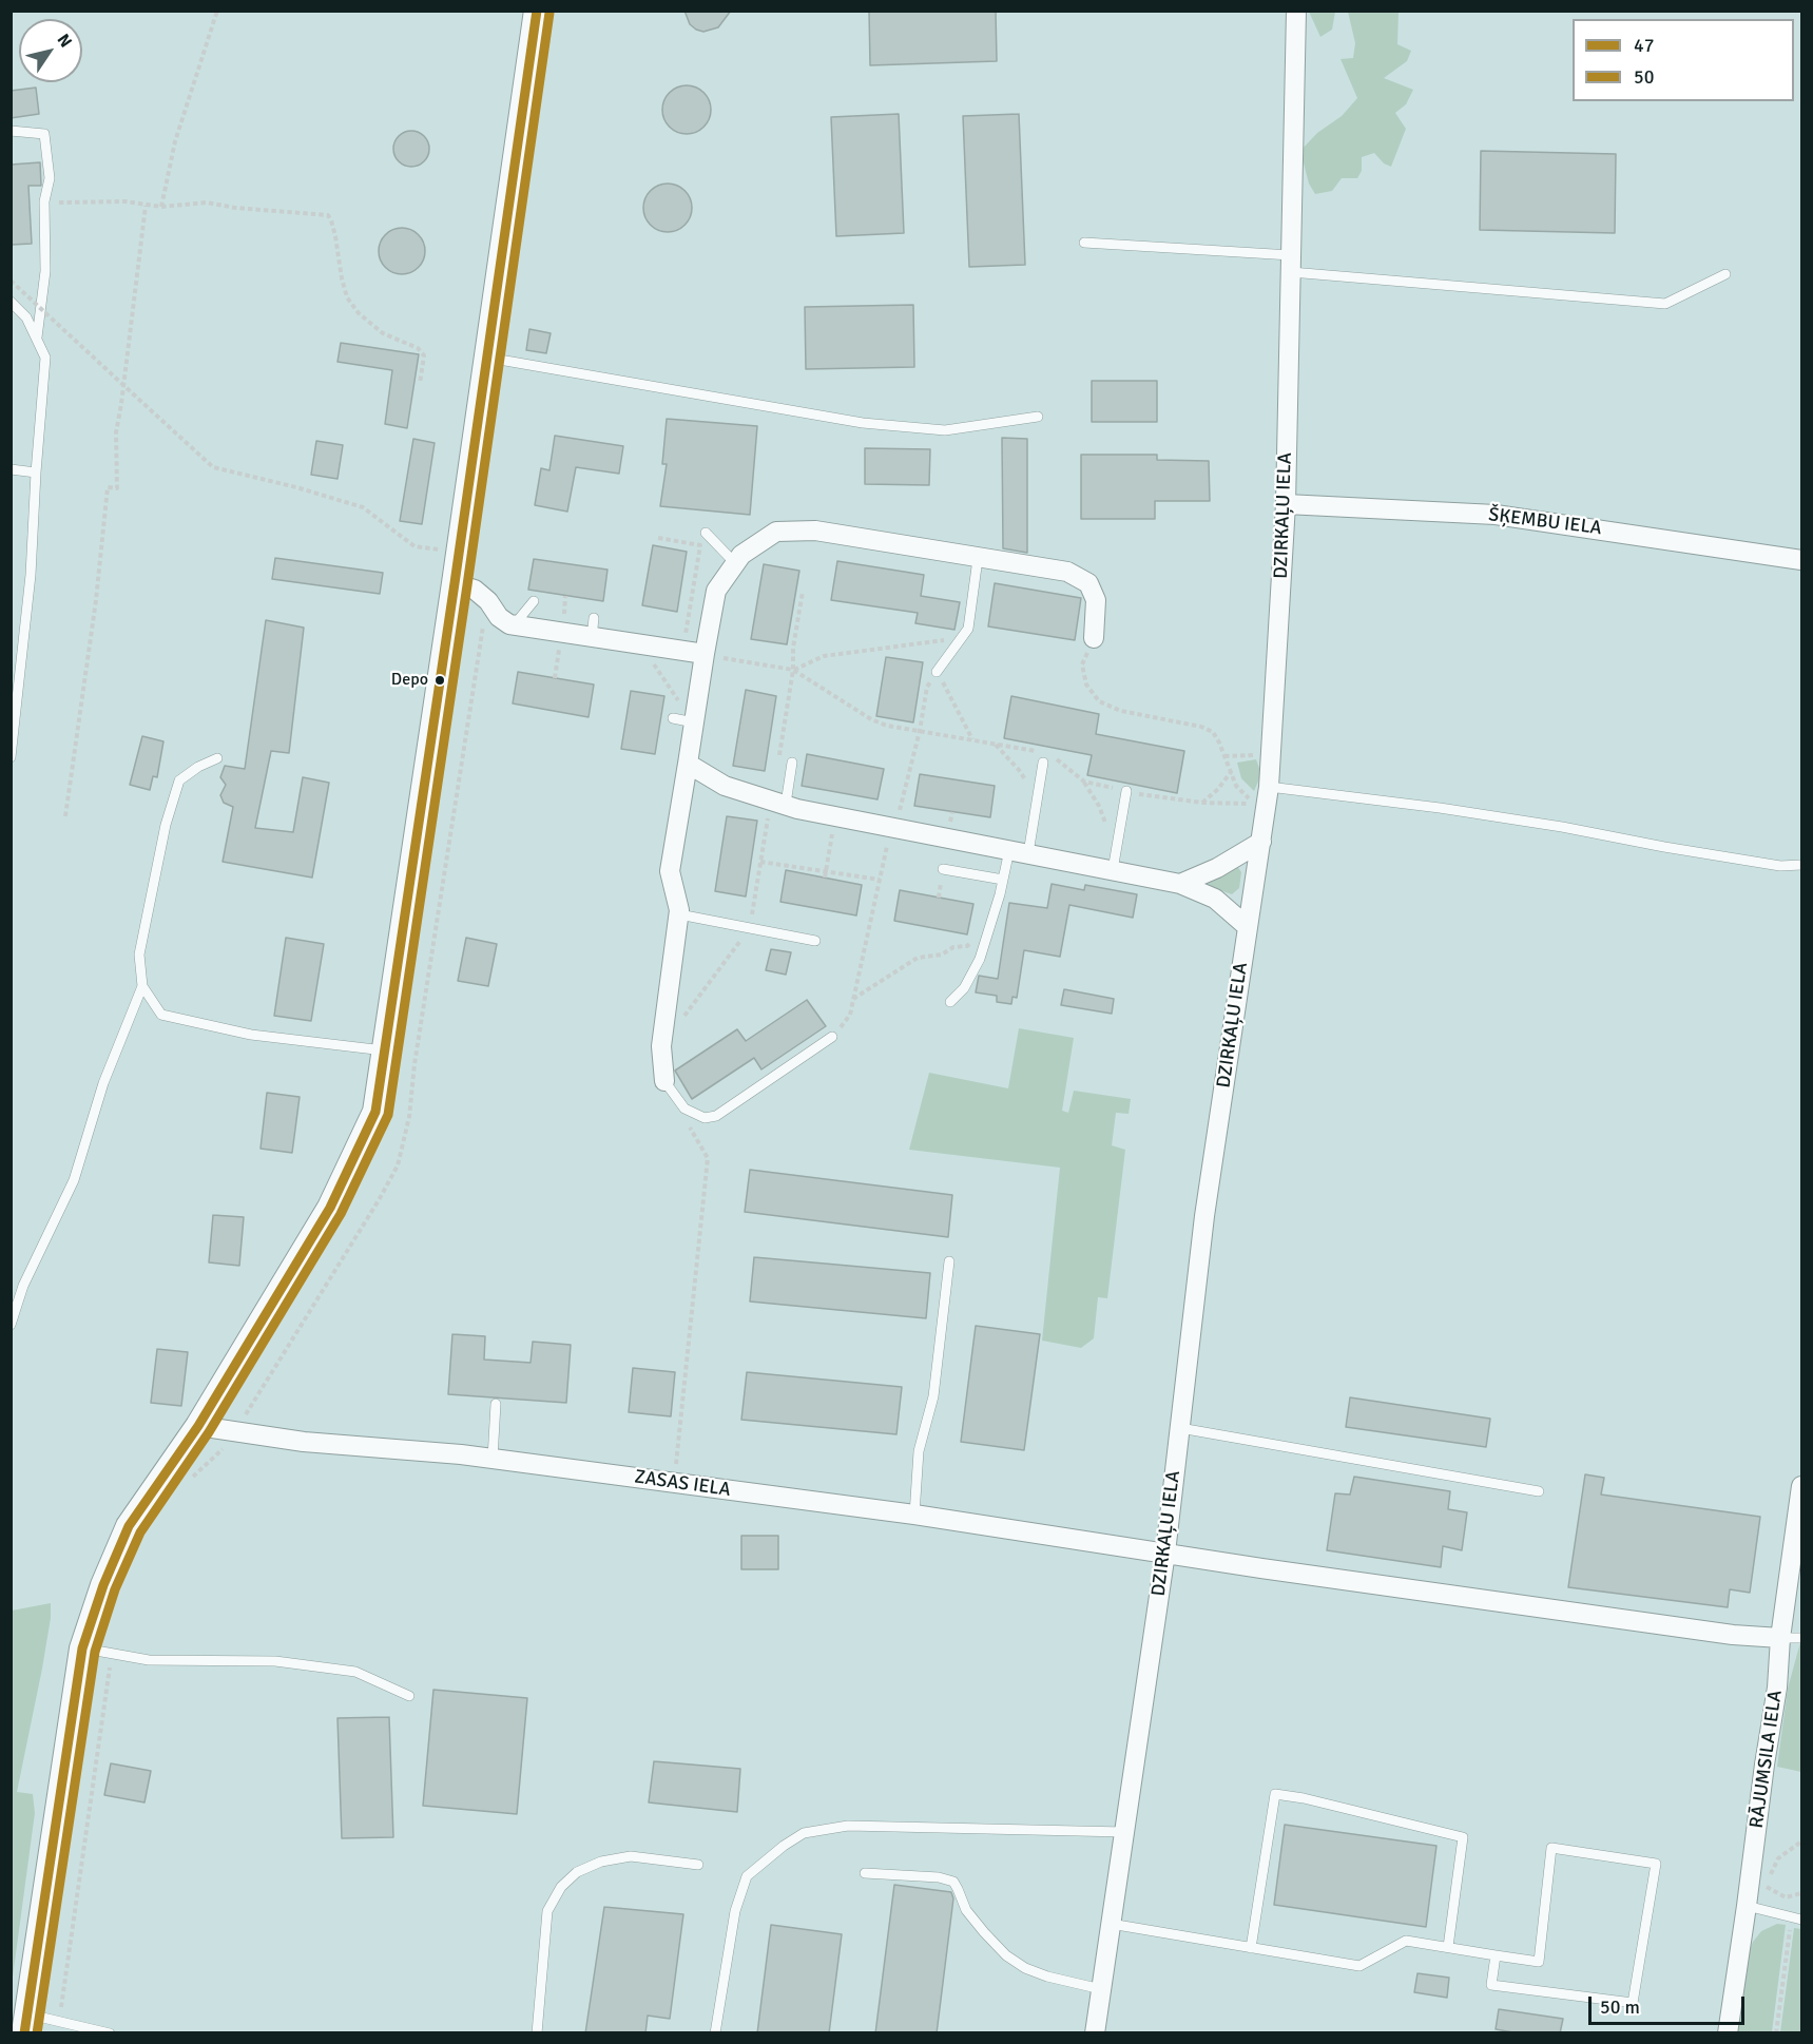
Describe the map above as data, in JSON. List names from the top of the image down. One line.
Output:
{"streets":{"street":["DZIRKAĻU IELA","ŠĶEMBU IELA","ZASAS IELA","RĀJUMSILA IELA"]},"crossings":[["DZIRKAĻU IELA","ŠĶEMBU IELA"],["DZIRKAĻU IELA","ZASAS IELA"],["ZASAS IELA","RĀJUMSILA IELA"]],"places":["Depo"],"lines":["transit line 47","transit line 50"],"legend":["47","50"],"scale_bar":"50 m","north":"top right"}
